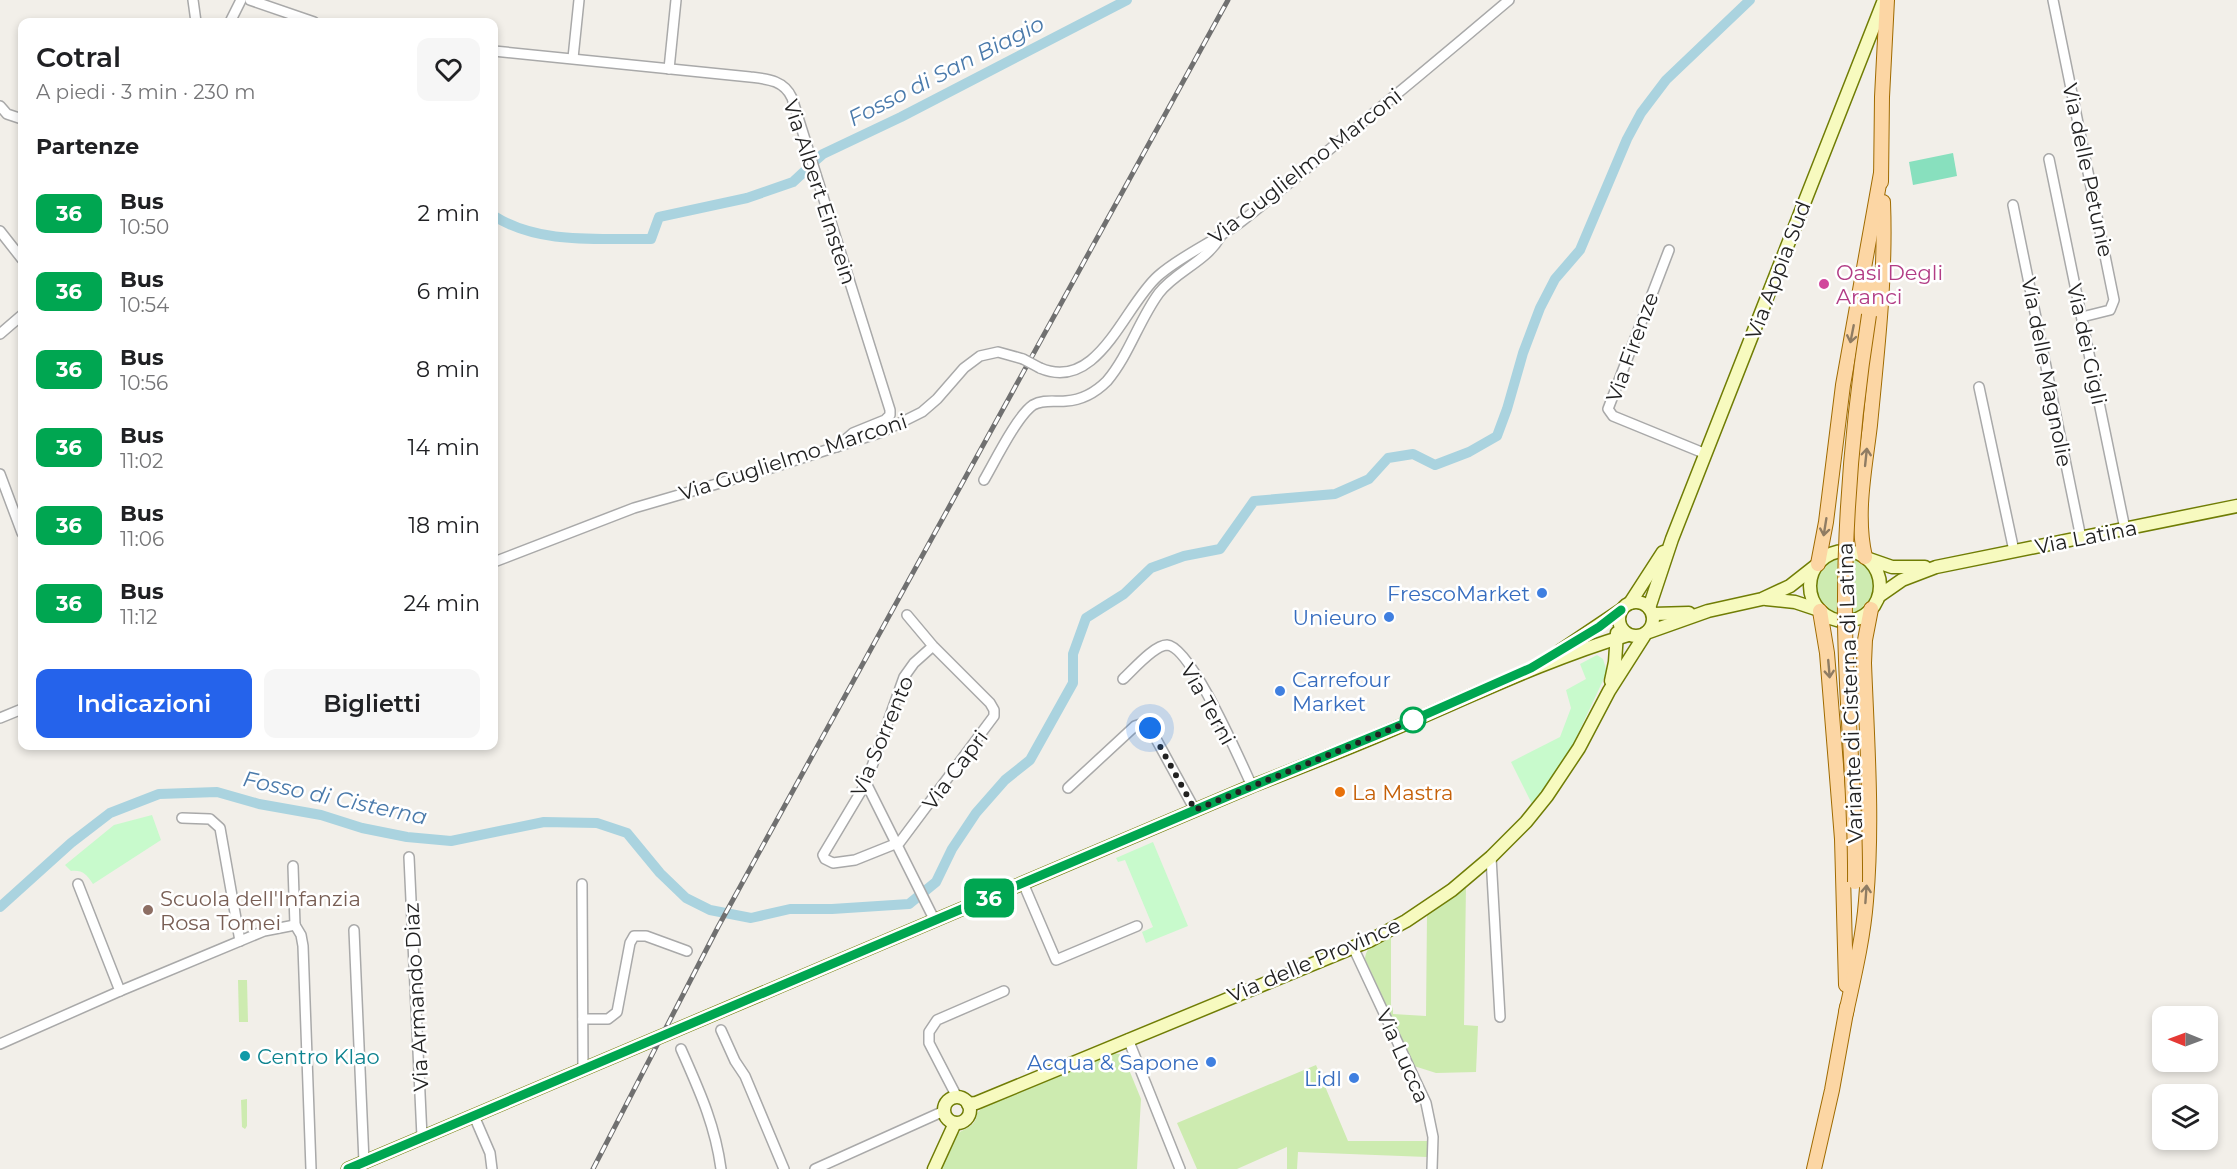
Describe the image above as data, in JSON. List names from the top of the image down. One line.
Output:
{"streets":{"main road":["Via Appia Sud","Via Latina","Variante di Cisterna di Latina","Via delle Province"],"street":["Via Guglielmo Marconi","Via delle Petunie","Via Albert Einstein","Via dei Gigli","Via Firenze","Via delle Magnolie","Via Terni","Via Sorrento","Via Capri","Via Armando Diaz","Via Lucca"]},"crossings":[["Via Guglielmo Marconi","Via Albert Einstein"],["Via delle Petunie","Via dei Gigli"],["Via Appia Sud","Via Firenze"],["Via Appia Sud","Via Latina"],["Via Appia Sud","Variante di Cisterna di Latina"],["Via Appia Sud","Via delle Province"],["Via dei Gigli","Via Latina"],["Via delle Magnolie","Via Latina"],["Via Latina","Via delle Province"],["Via Sorrento","Via Capri"],["Via delle Province","Via Lucca"]],"water":["Fosso di San Biagio","Fosso di Cisterna"],"places":["Oasi Degli Aranci","FrescoMarket","Unieuro","Carrefour Market","La Mastra","Scuola dell'Infanzia Rosa Tomei","Centro Klao","Acqua & Sapone","Lidl"],"lines":["bus line 36"],"north":"left","page":{"on_map":"36","heading":[["Cotral","A piedi · 3 min · 230 m"],"Partenze"],"list":[{"mark":"36","name":"Bus","note":"10:50","value":"2 min"},{"mark":"36","name":"Bus","note":"10:54","value":"6 min"},{"mark":"36","name":"Bus","note":"10:56","value":"8 min"},{"mark":"36","name":"Bus","note":"11:02","value":"14 min"},{"mark":"36","name":"Bus","note":"11:06","value":"18 min"},{"mark":"36","name":"Bus","note":"11:12","value":"24 min"}],"buttons":["Indicazioni","Biglietti"]}}
